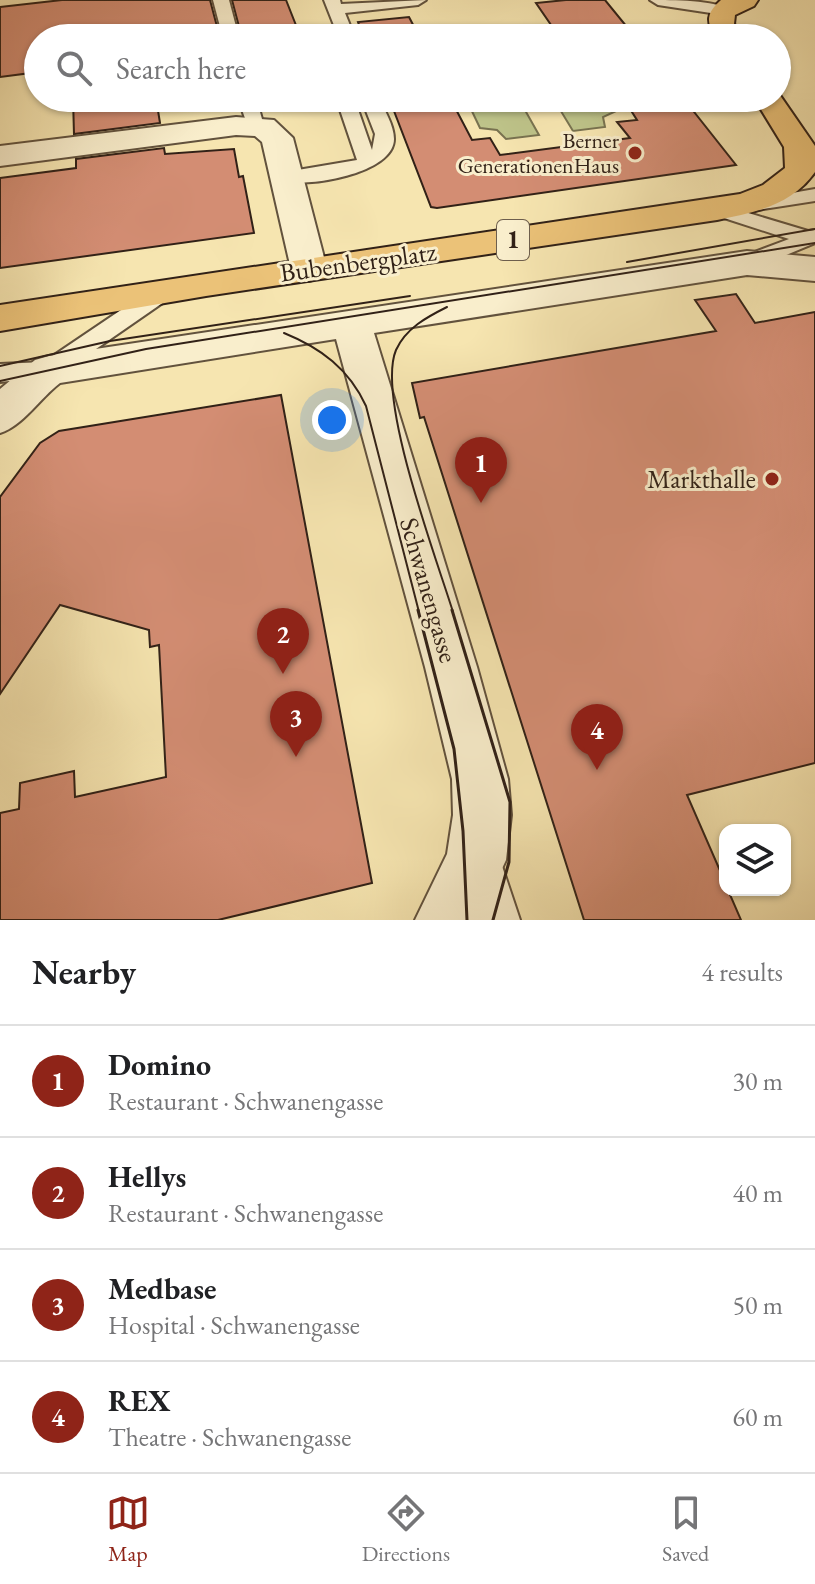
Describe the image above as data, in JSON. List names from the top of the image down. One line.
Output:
{"streets":{"main road":["1","Bubenbergplatz"],"street":["Schwanengasse"]},"crossings":[["1","Bubenbergplatz"],["Bubenbergplatz","Schwanengasse"]],"places":["Berner GenerationenHaus","Markthalle"],"page":{"search":"Search here","pins":["1","2","3","4"],"heading":["Nearby","4 results"],"list":[{"mark":"1","name":"Domino","note":"Restaurant · Schwanengasse","value":"30 m"},{"mark":"2","name":"Hellys","note":"Restaurant · Schwanengasse","value":"40 m"},{"mark":"3","name":"Medbase","note":"Hospital · Schwanengasse","value":"50 m"},{"mark":"4","name":"REX","note":"Theatre · Schwanengasse","value":"60 m"}],"nav":["Map","Directions","Saved"]}}
